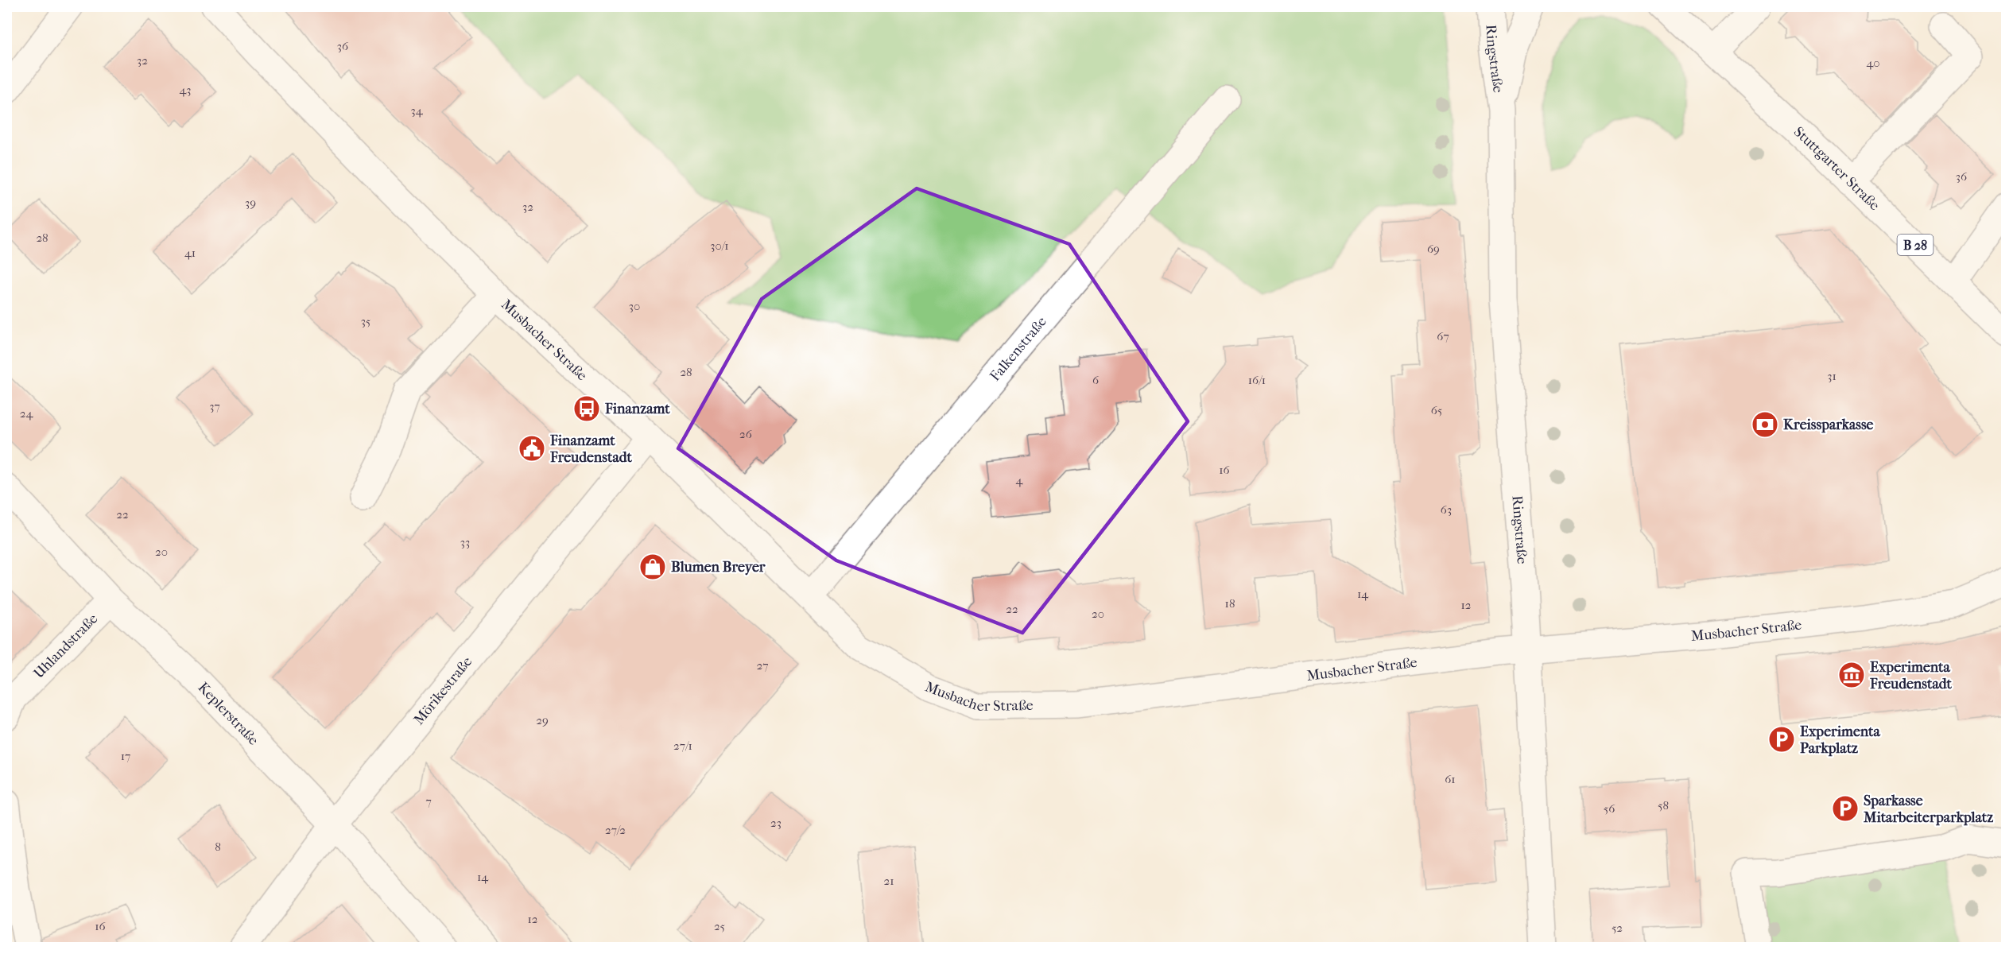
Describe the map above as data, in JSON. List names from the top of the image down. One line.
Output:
{"streets":{"street":["Ringstraße","Stuttgarter Straße","B 28","Musbacher Straße","Falkenstraße","Uhlandstraße","Mörikestraße","Keplerstraße"]},"crossings":[["Ringstraße","Musbacher Straße"],["Musbacher Straße","Falkenstraße"],["Musbacher Straße","Mörikestraße"],["Uhlandstraße","Keplerstraße"],["Mörikestraße","Keplerstraße"]],"places":{"bus stop":["Finanzamt"],"bank":["Kreissparkasse"],"public building":["Finanzamt Freudenstadt"],"shop":["Blumen Breyer"],"museum":["Experimenta Freudenstadt"],"parking":["Experimenta Parkplatz","Sparkasse Mitarbeiterparkplatz"]},"house_numbers":["36","32","40","43","34","36","39","32","28","30/1","69","41","30","35","67","28","31","6","16/1","37","65","24","26","16","4","63","22","33","20","14","18","12","22","20","27","29","27/1","17","61","7","58","56","23","27/2","8","14","21","12","16","25","52"]}
